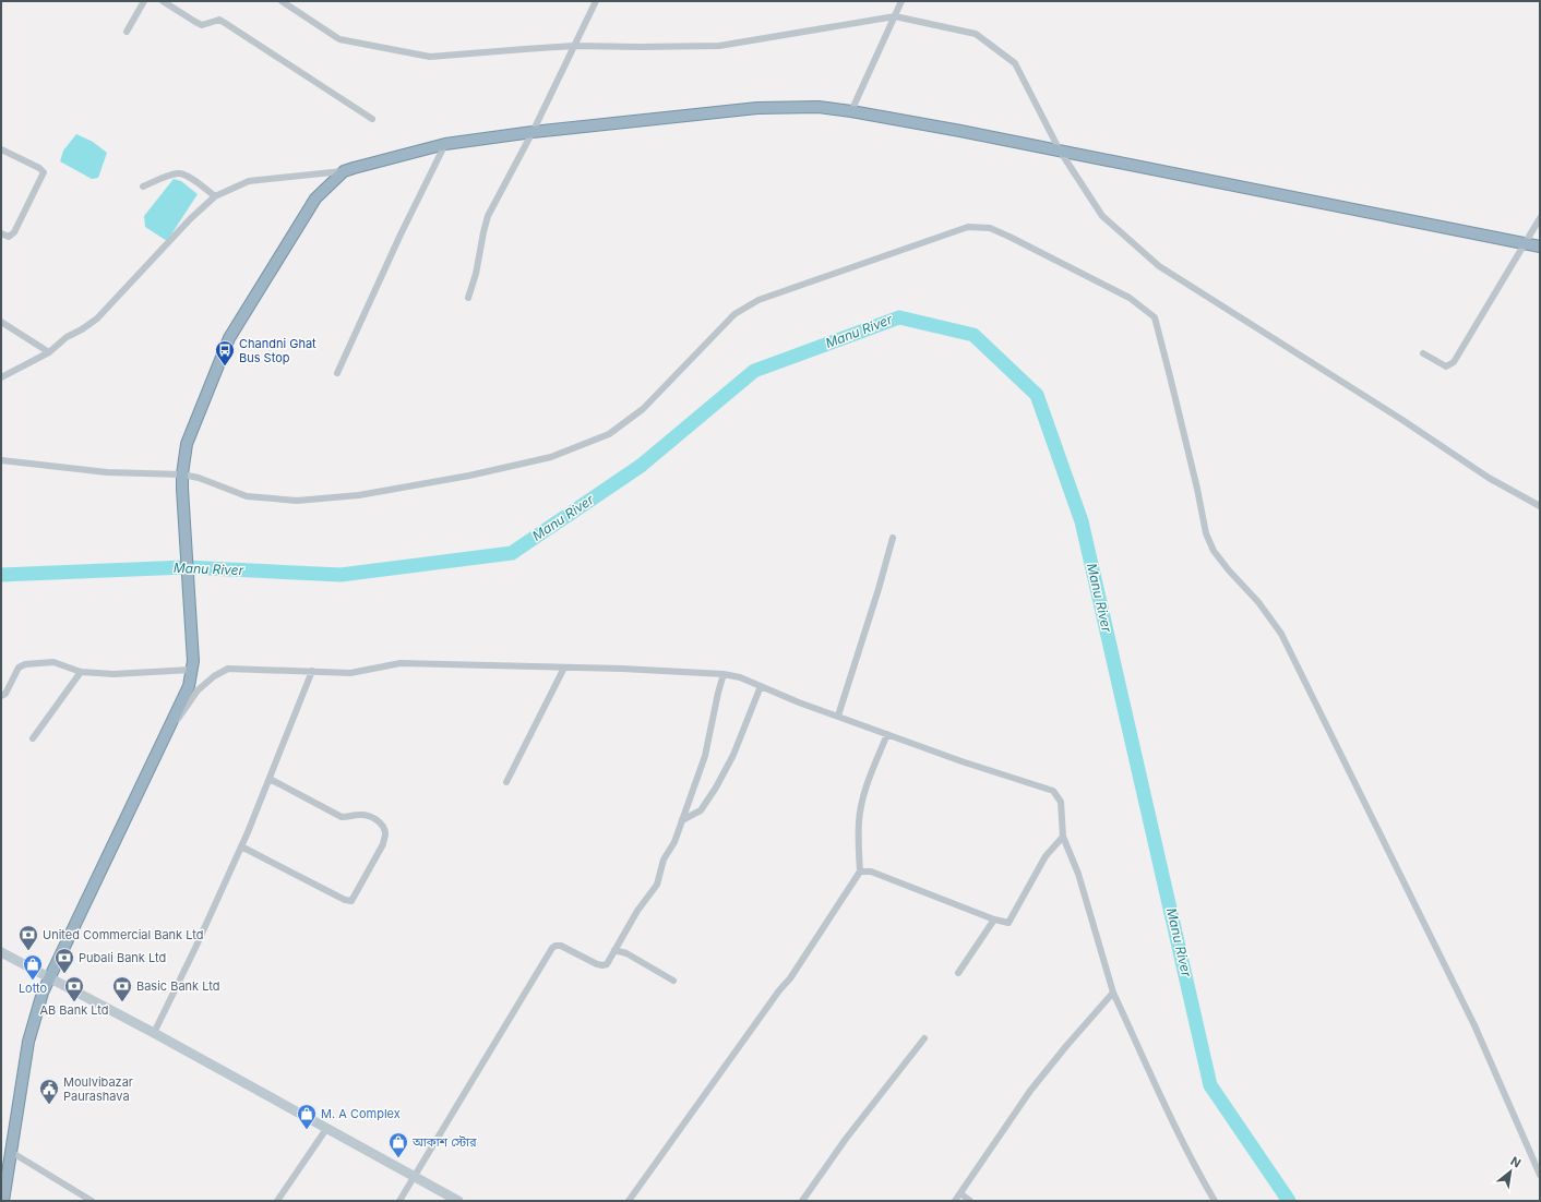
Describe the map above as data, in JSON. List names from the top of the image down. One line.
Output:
{"water":["Manu River"],"places":{"bus stop":["Chandni Ghat Bus Stop"],"bank":["United Commercial Bank Ltd","Pubali Bank Ltd","AB Bank Ltd","Basic Bank Ltd"],"shop":["Lotto","M. A Complex","আকাশ স্টোর"],"public building":["Moulvibazar Paurashava"]},"north":"top right"}
